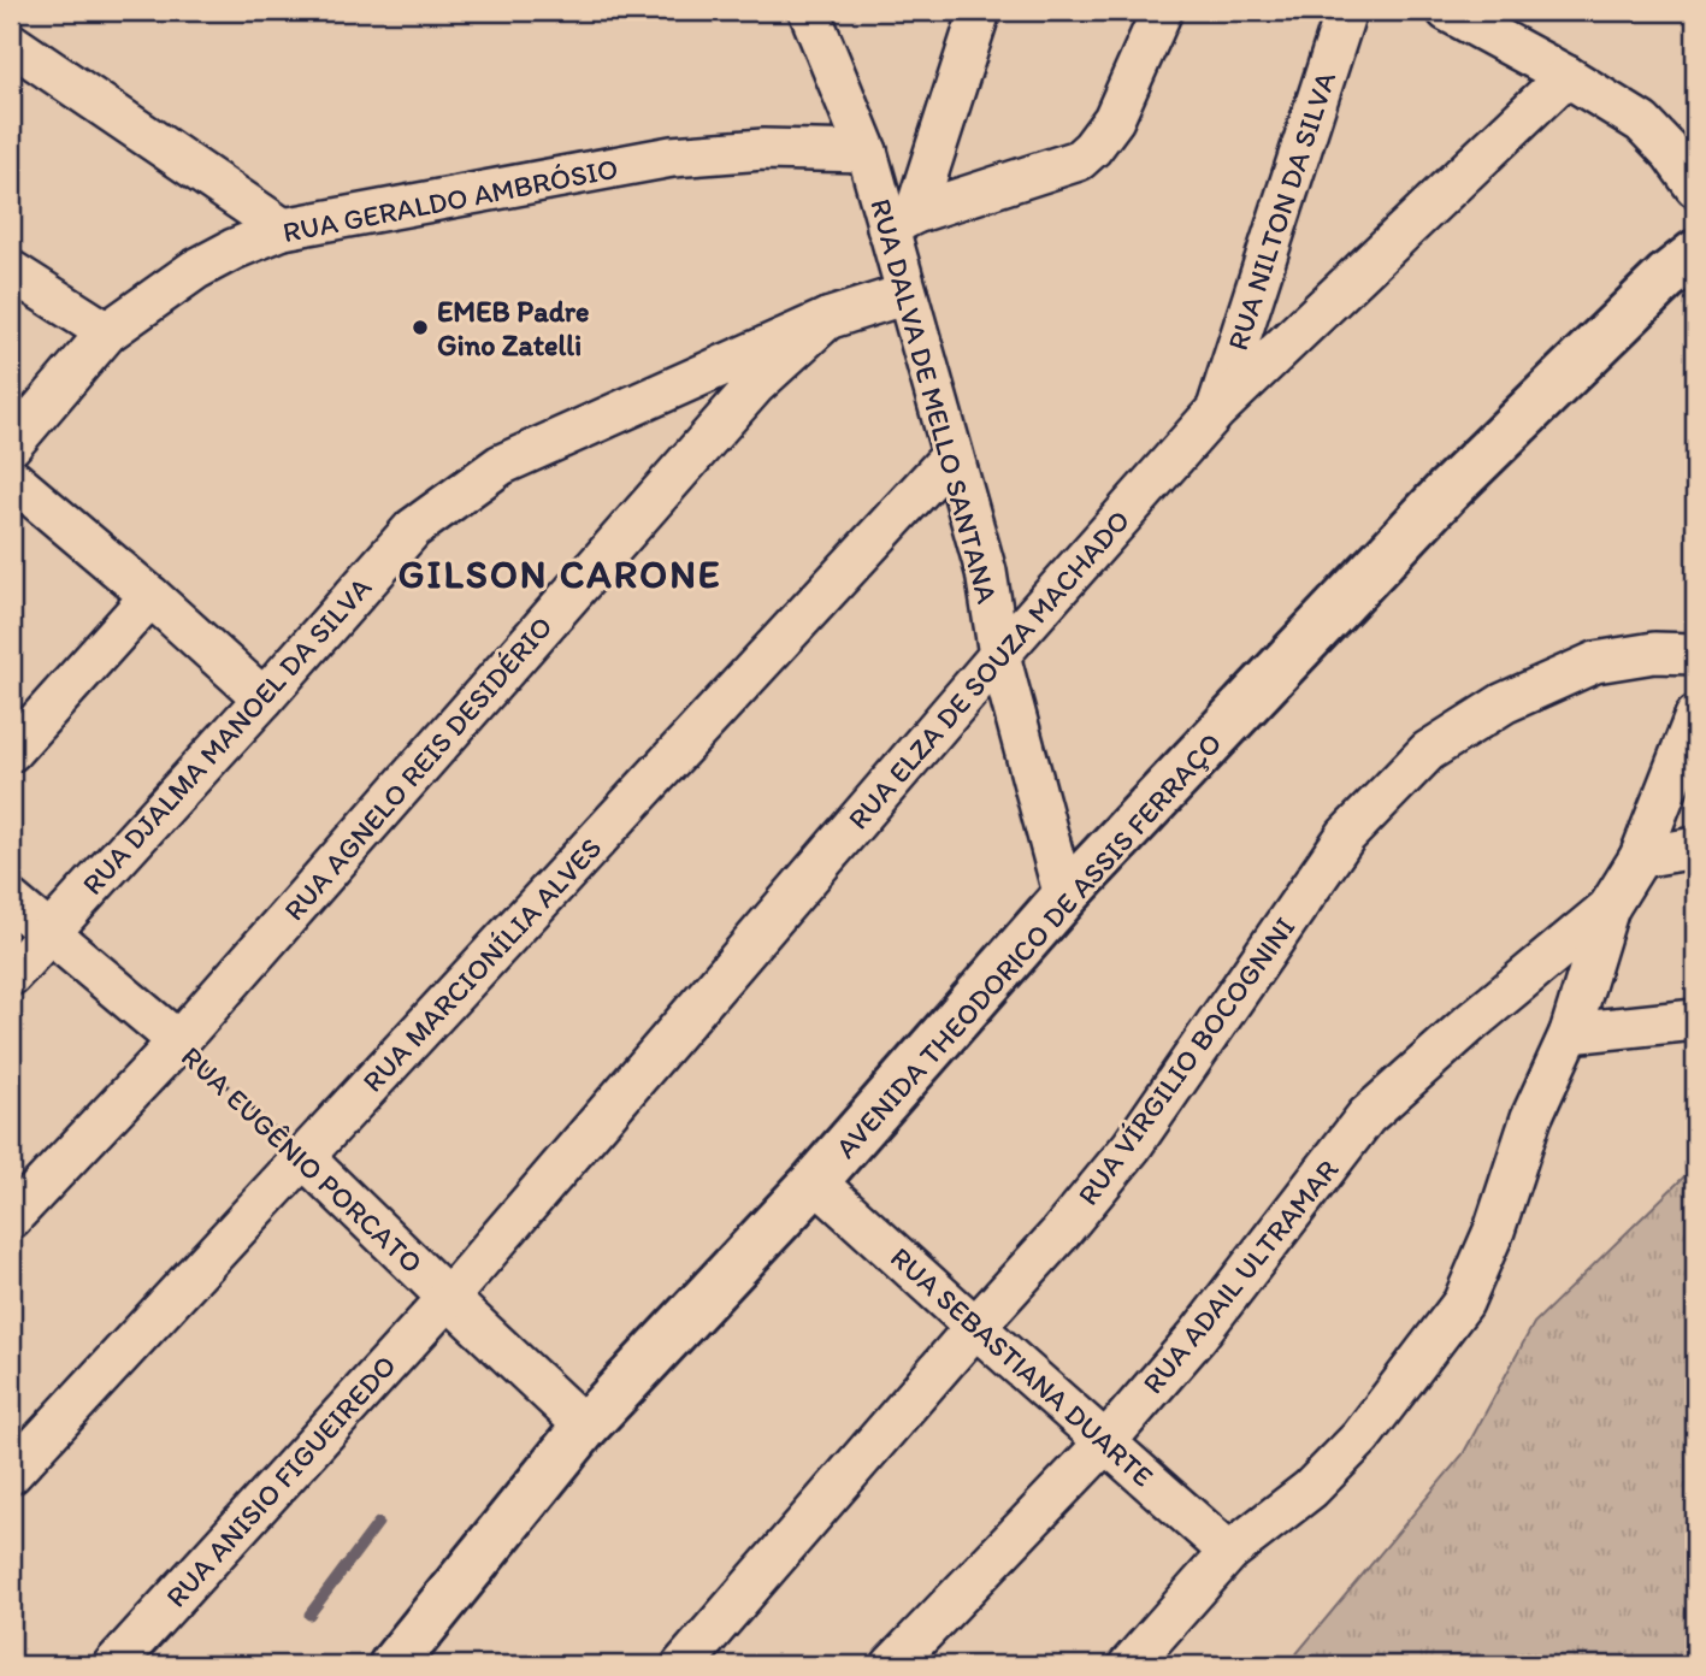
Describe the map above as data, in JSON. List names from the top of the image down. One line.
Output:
{"streets":{"street":["RUA GERALDO AMBRÓSIO","RUA NILTON DA SILVA","RUA DALVA DE MELLO SANTANA","RUA ELZA DE SOUZA MACHADO","RUA DJALMA MANOEL DA SILVA","RUA AGNELO REIS DESIDÉRIO","AVENIDA THEODORICO DE ASSIS FERRAÇO","RUA MARCIONÍLIA ALVES","RUA VÍRGILIO BOCOGNINI","RUA EUGÊNIO PORCATO","RUA ADAIL ULTRAMAR","RUA SEBASTIANA DUARTE","RUA ANISIO FIGUEIREDO"]},"crossings":[["RUA GERALDO AMBRÓSIO","RUA DALVA DE MELLO SANTANA"],["RUA NILTON DA SILVA","RUA ELZA DE SOUZA MACHADO"],["RUA DALVA DE MELLO SANTANA","RUA ELZA DE SOUZA MACHADO"],["RUA DALVA DE MELLO SANTANA","RUA DJALMA MANOEL DA SILVA"],["RUA DALVA DE MELLO SANTANA","AVENIDA THEODORICO DE ASSIS FERRAÇO"],["RUA DALVA DE MELLO SANTANA","RUA MARCIONÍLIA ALVES"],["RUA ELZA DE SOUZA MACHADO","RUA EUGÊNIO PORCATO"],["RUA ELZA DE SOUZA MACHADO","RUA ANISIO FIGUEIREDO"],["RUA DJALMA MANOEL DA SILVA","RUA AGNELO REIS DESIDÉRIO"],["RUA DJALMA MANOEL DA SILVA","RUA EUGÊNIO PORCATO"],["RUA AGNELO REIS DESIDÉRIO","RUA EUGÊNIO PORCATO"],["AVENIDA THEODORICO DE ASSIS FERRAÇO","RUA EUGÊNIO PORCATO"],["AVENIDA THEODORICO DE ASSIS FERRAÇO","RUA SEBASTIANA DUARTE"],["RUA MARCIONÍLIA ALVES","RUA EUGÊNIO PORCATO"],["RUA VÍRGILIO BOCOGNINI","RUA SEBASTIANA DUARTE"],["RUA EUGÊNIO PORCATO","RUA ANISIO FIGUEIREDO"],["RUA ADAIL ULTRAMAR","RUA SEBASTIANA DUARTE"]],"districts":["GILSON CARONE"],"places":["EMEB Padre Gino Zatelli"]}
